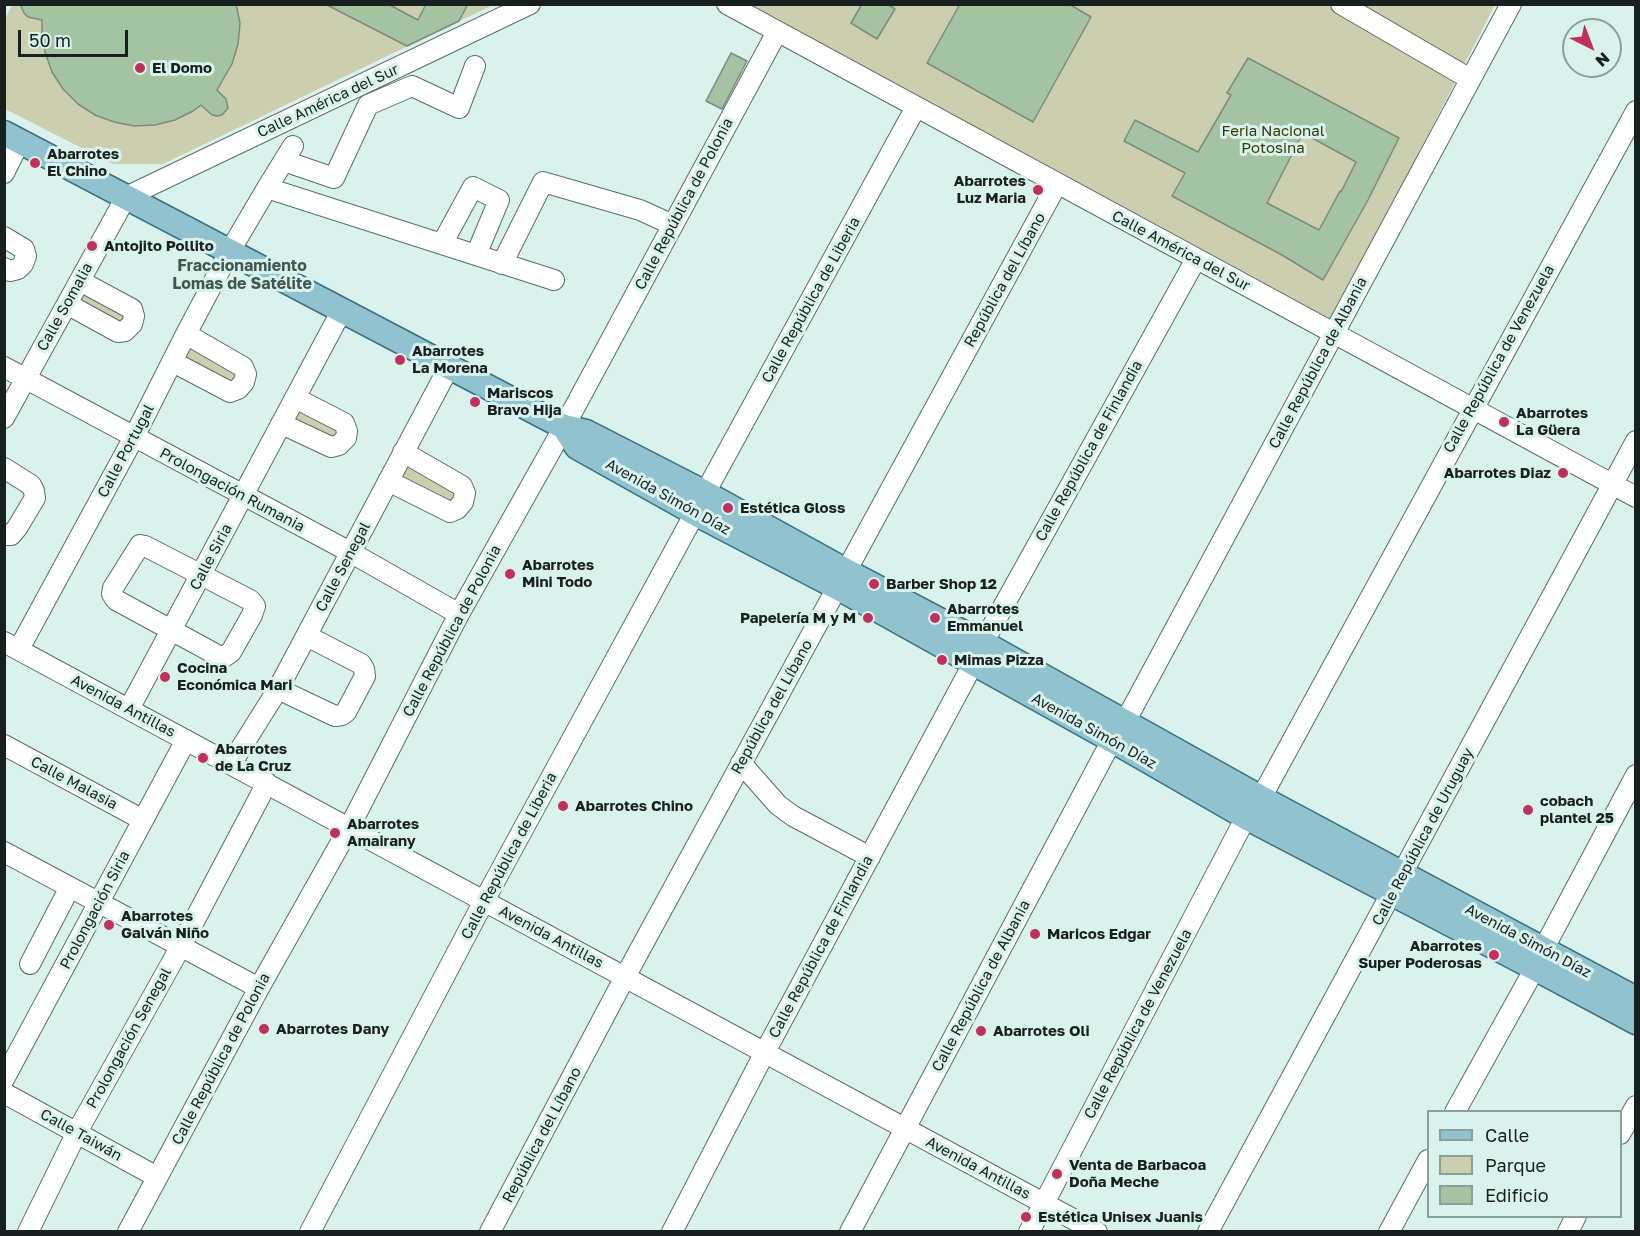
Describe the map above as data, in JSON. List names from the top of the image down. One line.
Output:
{"streets":{"main road":["Avenida Simón Díaz"],"street":["Calle América del Sur","Calle República de Polonia","República del Líbano","Calle República de Liberia","Calle Somalia","Calle República de Venezuela","Calle República de Albania","Calle Portugal","Calle República de Finlandia","Prolongación Rumania","Calle Siria","Calle Senegal","Avenida Antillas","Calle Malasia","Calle República de Uruguay","Prolongación Siria","Prolongación Senegal","Calle Taiwán"]},"crossings":[["Calle América del Sur","Calle República de Polonia"],["Calle América del Sur","República del Líbano"],["Calle América del Sur","Calle República de Liberia"],["Calle América del Sur","Calle Somalia"],["Calle América del Sur","Calle República de Venezuela"],["Calle América del Sur","Calle República de Albania"],["Calle América del Sur","Calle República de Finlandia"],["Calle América del Sur","Avenida Simón Díaz"],["Calle América del Sur","Calle República de Uruguay"],["Calle República de Polonia","Prolongación Rumania"],["Calle República de Polonia","Avenida Simón Díaz"],["Calle República de Polonia","Avenida Antillas"],["Calle República de Polonia","Calle Taiwán"],["República del Líbano","Avenida Simón Díaz"],["República del Líbano","Avenida Antillas"],["Calle República de Liberia","Avenida Simón Díaz"],["Calle República de Liberia","Avenida Antillas"],["Calle Somalia","Prolongación Rumania"],["Calle Somalia","Avenida Simón Díaz"],["Calle República de Venezuela","Avenida Simón Díaz"],["Calle República de Venezuela","Avenida Antillas"],["Calle República de Albania","Avenida Simón Díaz"],["Calle República de Albania","Avenida Antillas"],["Calle Portugal","Prolongación Rumania"],["Calle Portugal","Avenida Simón Díaz"],["Calle Portugal","Avenida Antillas"],["Calle República de Finlandia","Avenida Simón Díaz"],["Calle República de Finlandia","Avenida Antillas"],["Prolongación Rumania","Calle Siria"],["Prolongación Rumania","Calle Senegal"],["Avenida Simón Díaz","Calle Siria"],["Avenida Simón Díaz","Calle Senegal"],["Avenida Simón Díaz","Calle República de Uruguay"],["Calle Siria","Avenida Antillas"],["Calle Senegal","Avenida Antillas"],["Avenida Antillas","Prolongación Siria"],["Avenida Antillas","Prolongación Senegal"],["Calle Malasia","Prolongación Siria"],["Prolongación Senegal","Calle Taiwán"]],"districts":["Fraccionamiento Lomas de Satélite"],"parks":["Feria Nacional Potosina"],"places":["El Domo","Abarrotes El Chino","Abarrotes Luz Maria","Antojito Pollito","Abarrotes La Morena","Mariscos Bravo Hija","Abarrotes La Güera","Abarrotes Diaz","Estética Gloss","Abarrotes Mini Todo","Barber Shop 12","Papelería M y M","Abarrotes Emmanuel","Mimas Pizza","Cocina Económica Mari","Abarrotes de La Cruz","Abarrotes Chino","cobach plantel 25","Abarrotes Amairany","Abarrotes Galván Niño","Maricos Edgar","Abarrotes Super Poderosas","Abarrotes Dany","Abarrotes Oli","Venta de Barbacoa Doña Meche","Estética Unisex Juanis"],"legend":["Calle","Parque","Edificio"],"scale_bar":"50 m","north":"bottom right"}
